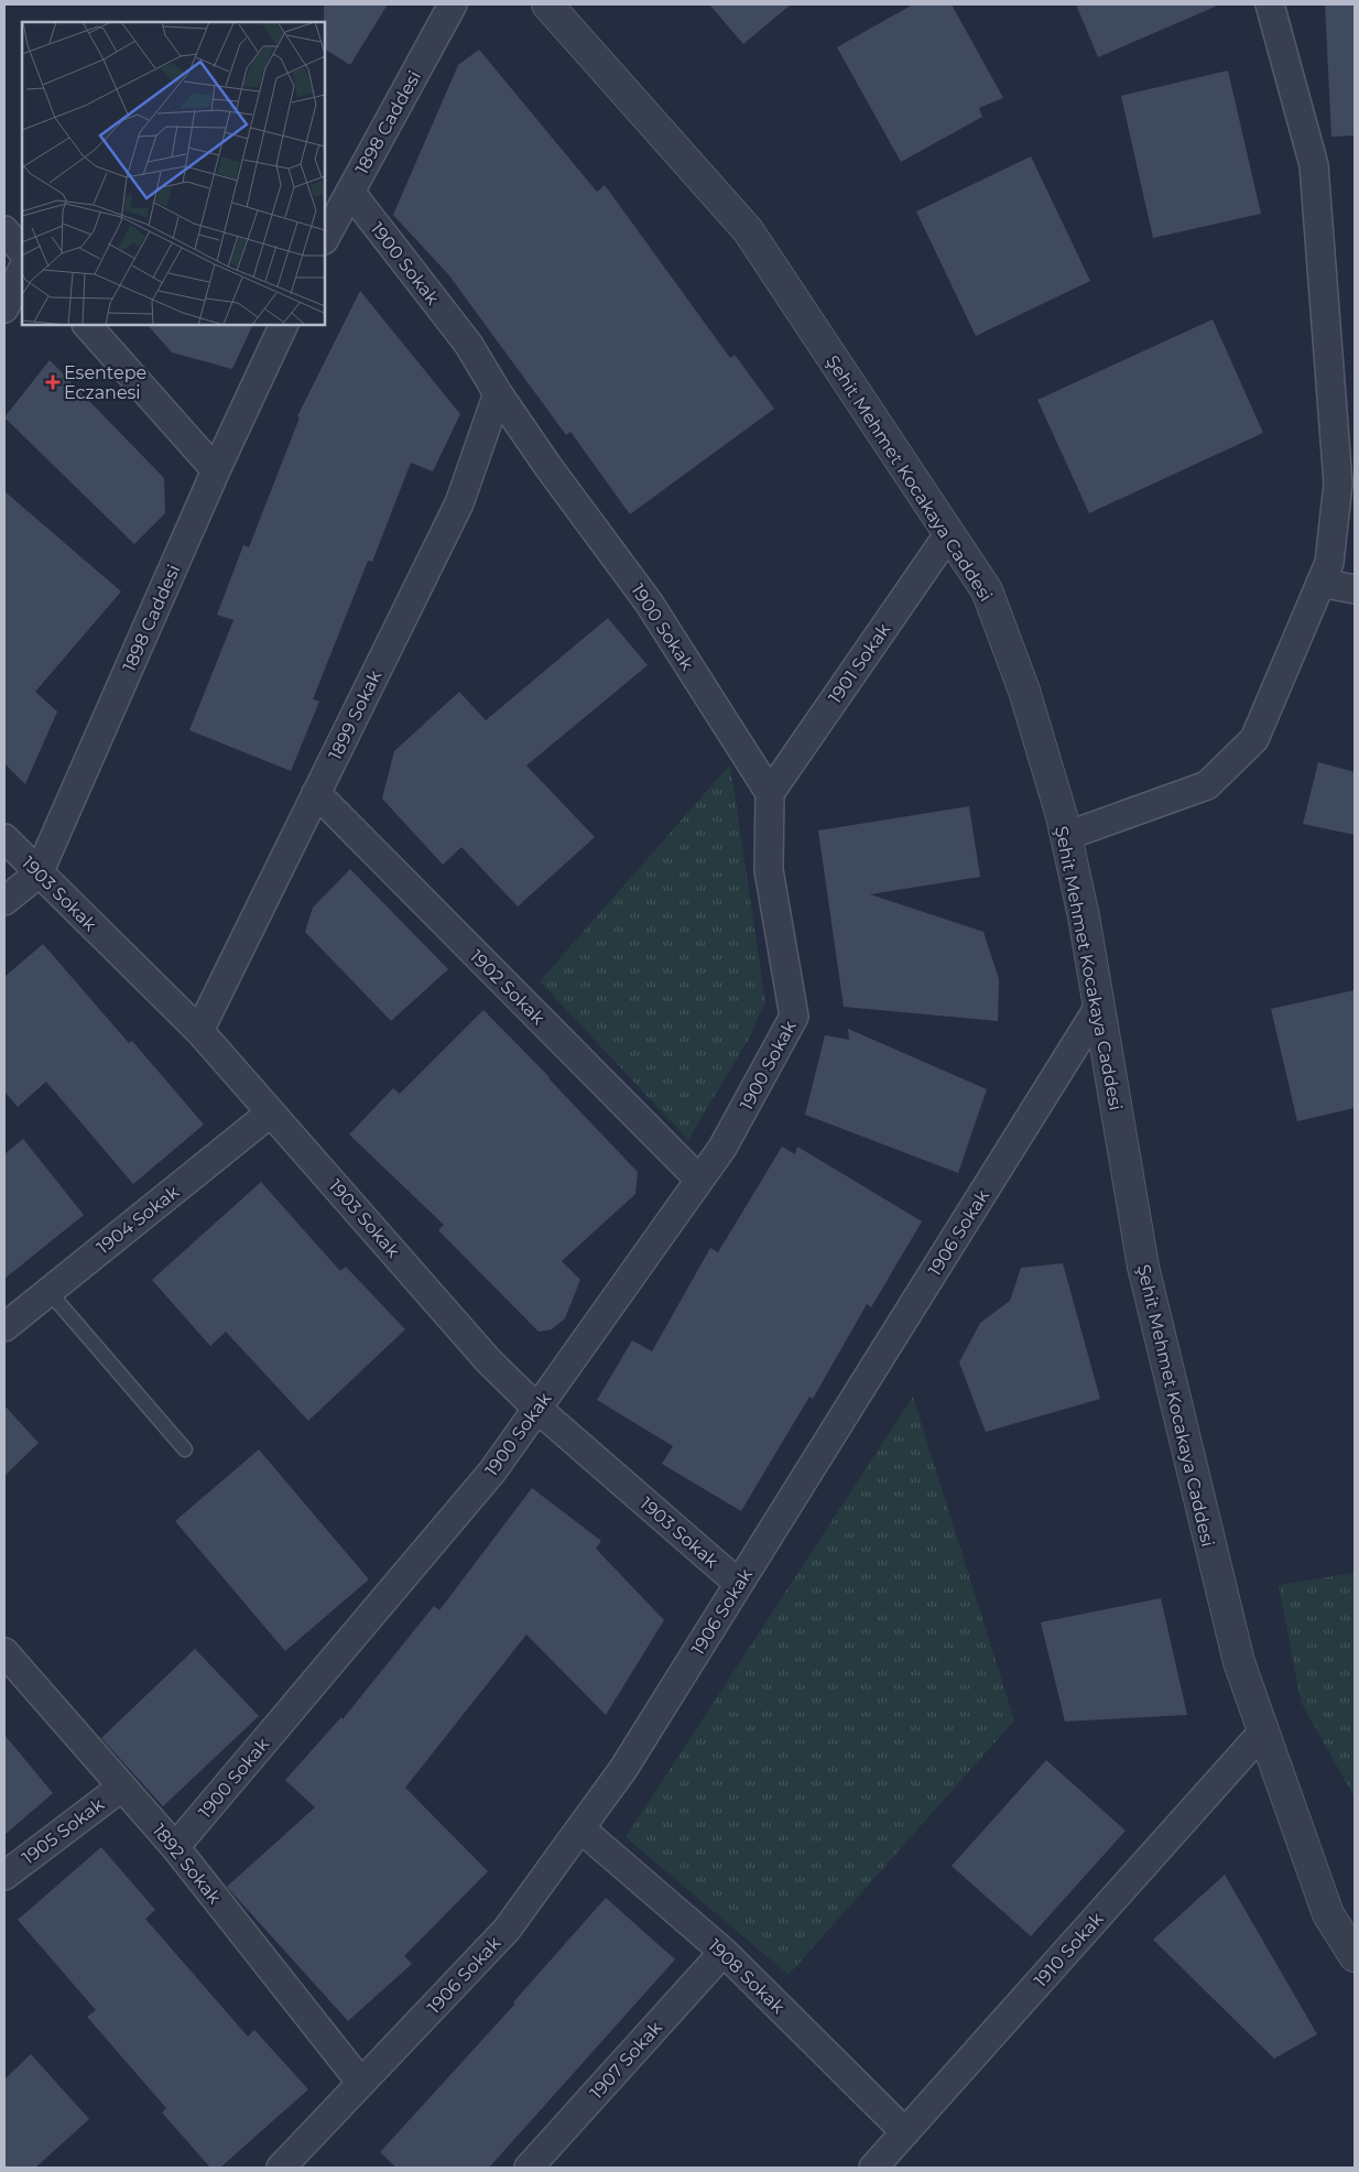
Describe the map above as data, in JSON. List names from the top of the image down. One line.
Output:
{"streets":{"street":["1898 Caddesi","1900 Sokak","Şehit Mehmet Kocakaya Caddesi","1901 Sokak","1899 Sokak","1903 Sokak","1902 Sokak","1904 Sokak","1906 Sokak","1905 Sokak","1892 Sokak","1910 Sokak","1908 Sokak","1907 Sokak"]},"crossings":[["1898 Caddesi","1900 Sokak"],["1898 Caddesi","1903 Sokak"],["1900 Sokak","1901 Sokak"],["1900 Sokak","1899 Sokak"],["1900 Sokak","1903 Sokak"],["1900 Sokak","1902 Sokak"],["1900 Sokak","1892 Sokak"],["Şehit Mehmet Kocakaya Caddesi","1901 Sokak"],["Şehit Mehmet Kocakaya Caddesi","1906 Sokak"],["Şehit Mehmet Kocakaya Caddesi","1910 Sokak"],["1899 Sokak","1903 Sokak"],["1899 Sokak","1902 Sokak"],["1903 Sokak","1904 Sokak"],["1903 Sokak","1906 Sokak"],["1906 Sokak","1892 Sokak"],["1906 Sokak","1908 Sokak"],["1905 Sokak","1892 Sokak"],["1910 Sokak","1908 Sokak"],["1908 Sokak","1907 Sokak"]],"places":{"health":["Esentepe Eczanesi"]}}
